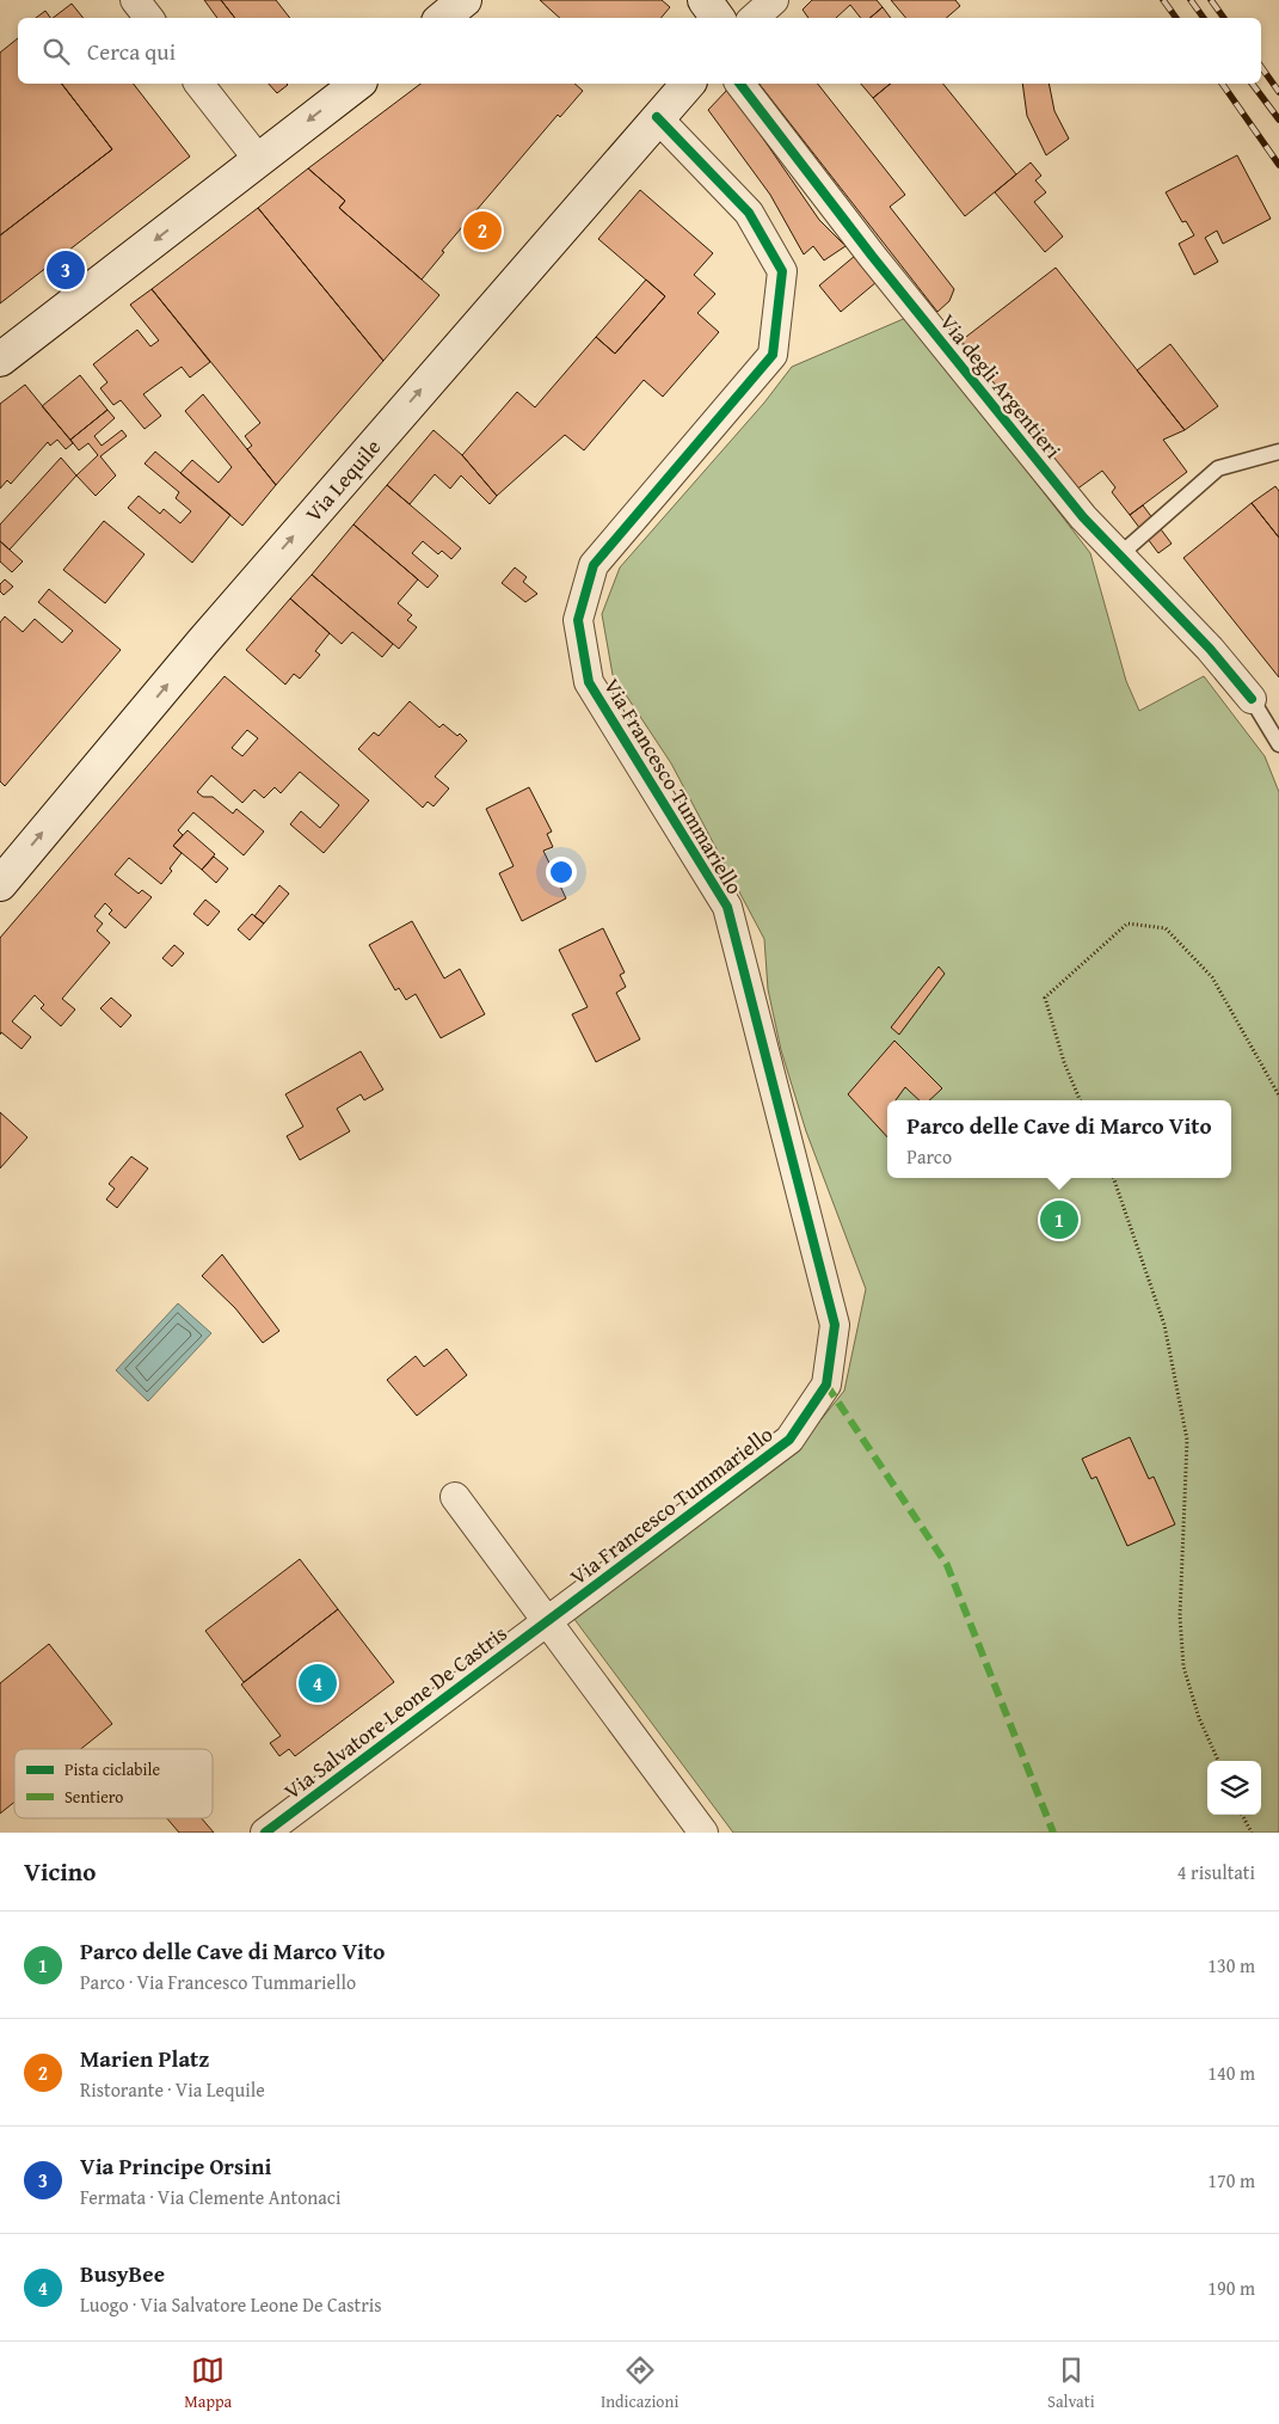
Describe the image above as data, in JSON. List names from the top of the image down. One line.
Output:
{"streets":{"main road":["Via Lequile"],"street":["Via degli Argentieri","Via Francesco Tummariello","Via Salvatore Leone De Castris"]},"crossings":[["Via Lequile","Via Francesco Tummariello"],["Via Francesco Tummariello","Via Salvatore Leone De Castris"]],"one_way":["Via Lequile"],"legend":["Pista ciclabile","Sentiero"],"page":{"search":"Cerca qui","pins":["2","3","1","4"],"popup":["Parco delle Cave di Marco Vito","Parco"],"heading":["Vicino","4 risultati"],"list":[{"mark":"1","name":"Parco delle Cave di Marco Vito","note":"Parco · Via Francesco Tummariello","value":"130 m"},{"mark":"2","name":"Marien Platz","note":"Ristorante · Via Lequile","value":"140 m"},{"mark":"3","name":"Via Principe Orsini","note":"Fermata · Via Clemente Antonaci","value":"170 m"},{"mark":"4","name":"BusyBee","note":"Luogo · Via Salvatore Leone De Castris","value":"190 m"}],"nav":["Mappa","Indicazioni","Salvati"]}}
